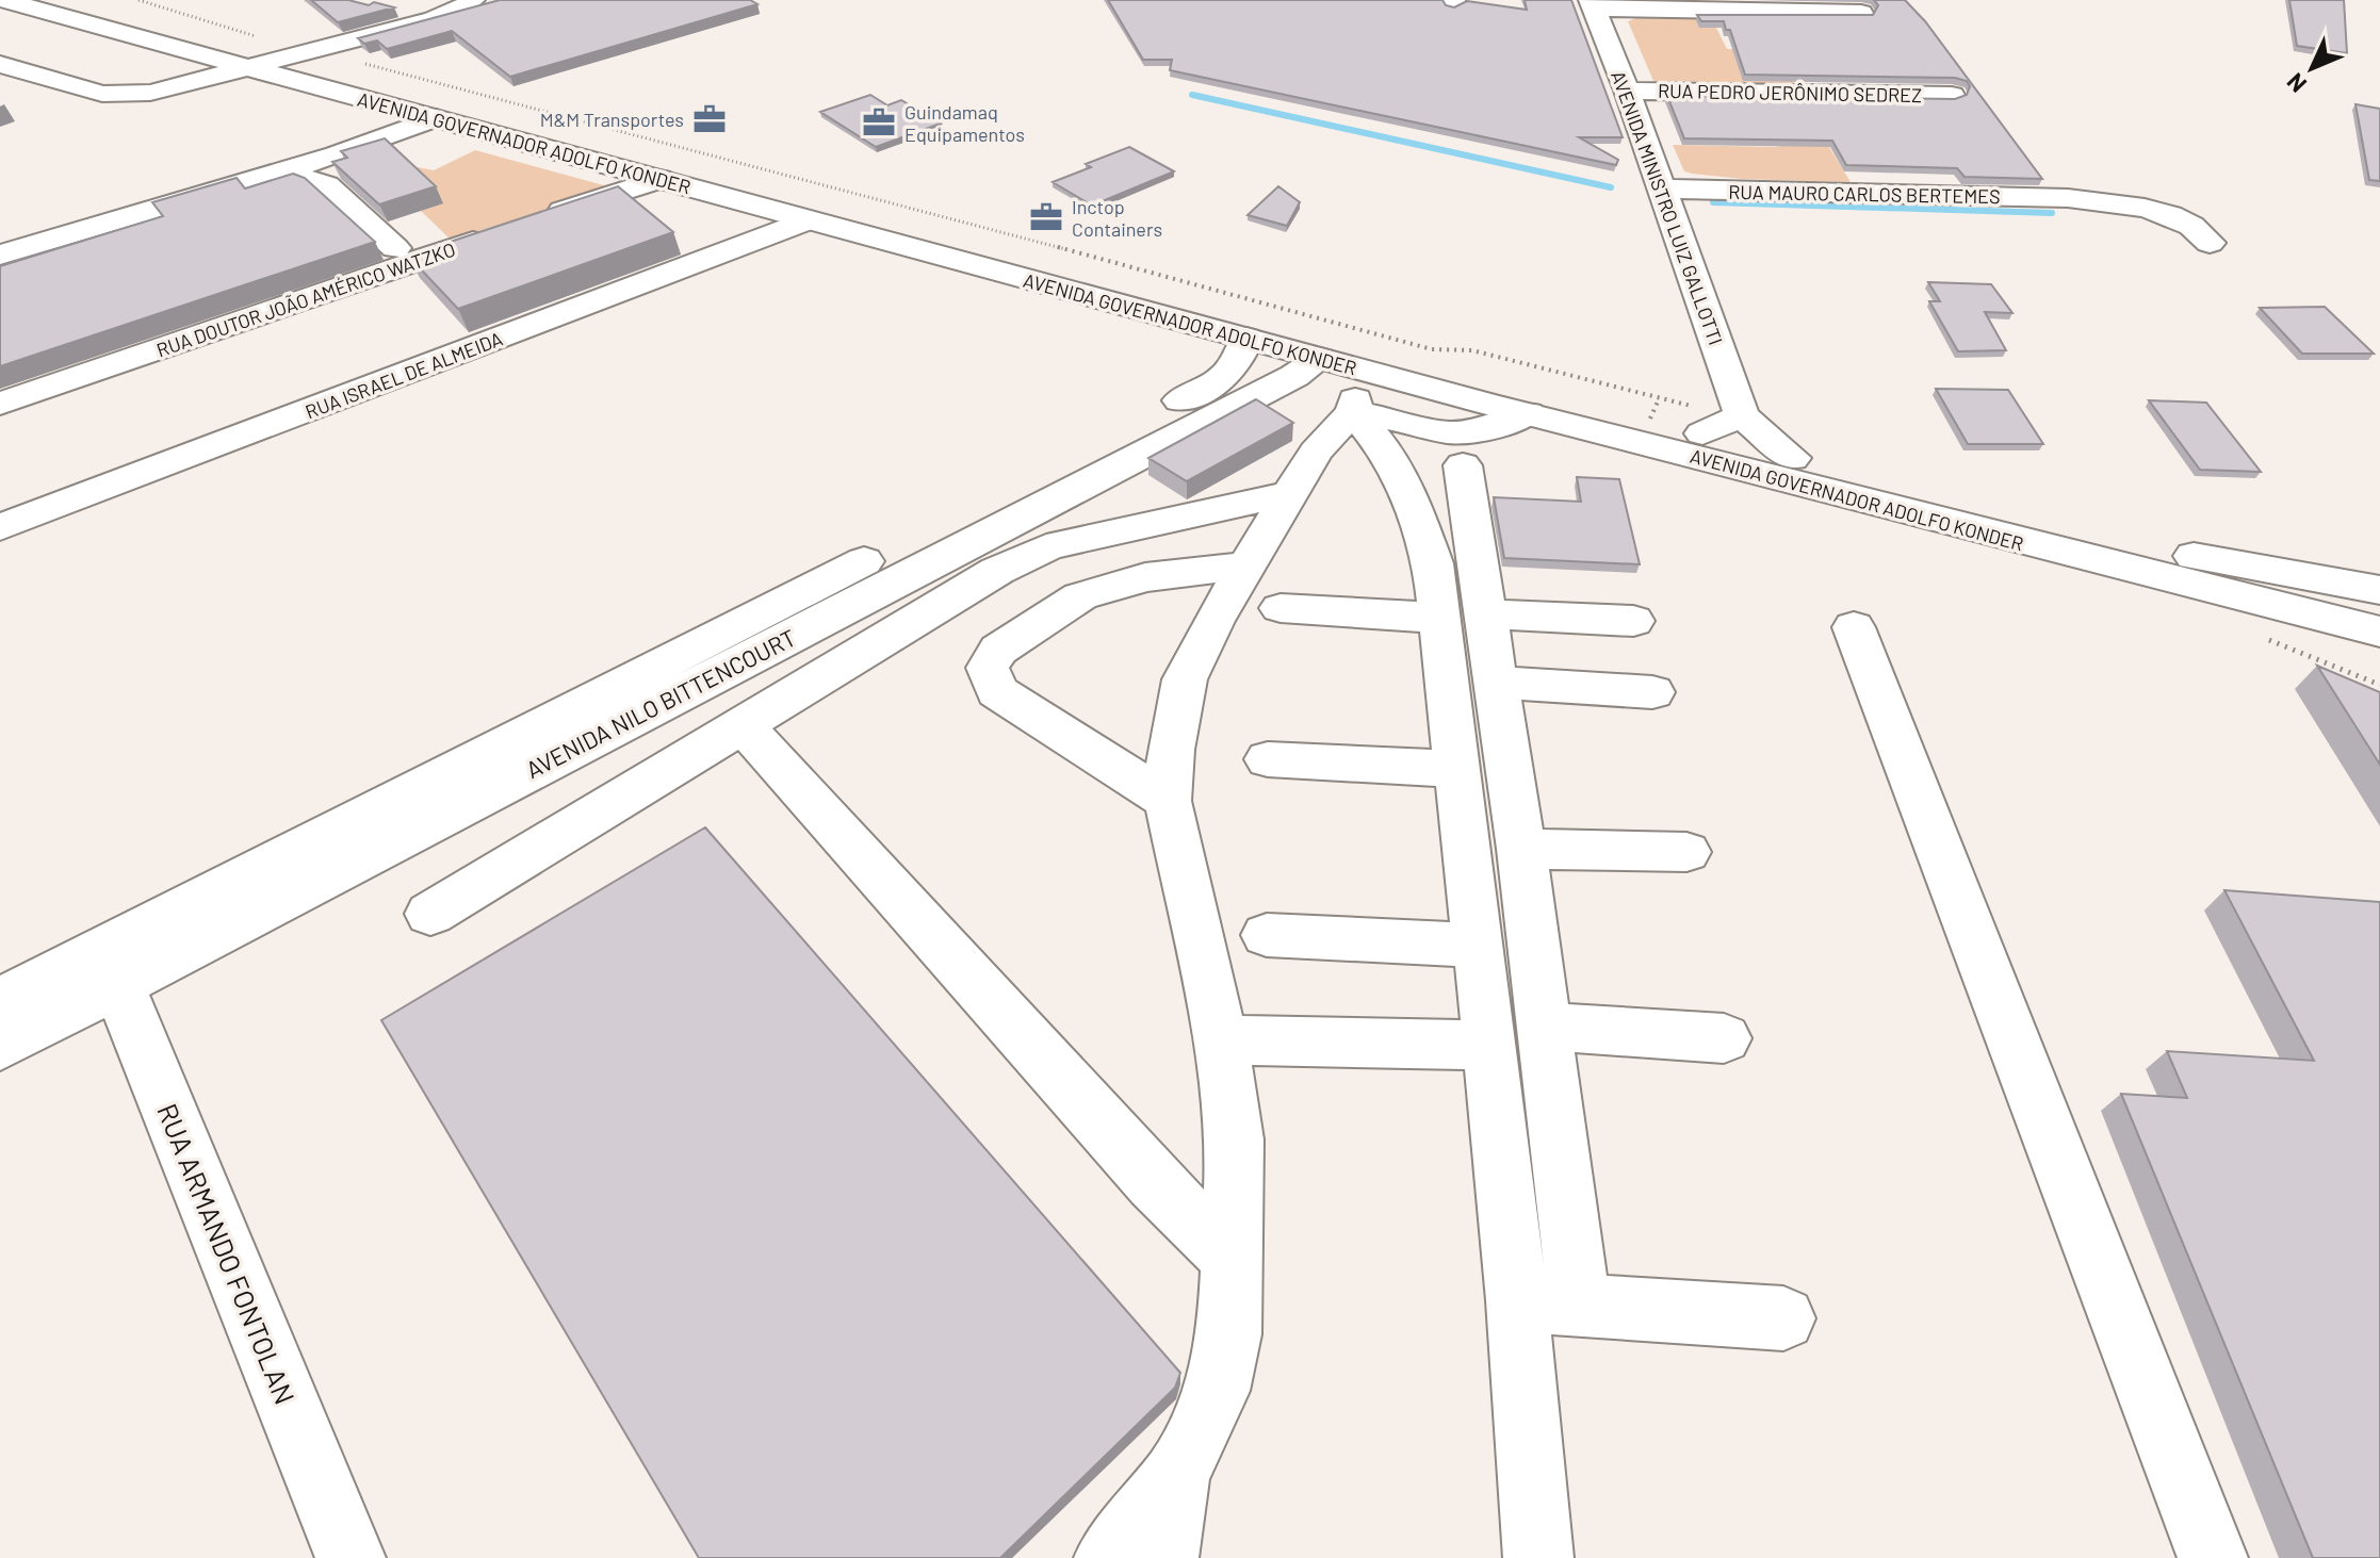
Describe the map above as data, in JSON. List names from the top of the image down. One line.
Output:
{"streets":{"main road":["RUA PEDRO JERÔNIMO SEDREZ","AVENIDA GOVERNADOR ADOLFO KONDER","RUA MAURO CARLOS BERTEMES","AVENIDA MINISTRO LUIZ GALLOTTI","RUA DOUTOR JOÃO AMÉRICO WATZKO","RUA ISRAEL DE ALMEIDA","AVENIDA NILO BITTENCOURT","RUA ARMANDO FONTOLAN"]},"crossings":[["RUA PEDRO JERÔNIMO SEDREZ","AVENIDA MINISTRO LUIZ GALLOTTI"],["AVENIDA GOVERNADOR ADOLFO KONDER","AVENIDA MINISTRO LUIZ GALLOTTI"],["AVENIDA GOVERNADOR ADOLFO KONDER","RUA ISRAEL DE ALMEIDA"],["AVENIDA GOVERNADOR ADOLFO KONDER","AVENIDA NILO BITTENCOURT"],["RUA MAURO CARLOS BERTEMES","AVENIDA MINISTRO LUIZ GALLOTTI"],["AVENIDA NILO BITTENCOURT","RUA ARMANDO FONTOLAN"]],"places":{"office":["M&M Transportes","Guindamaq Equipamentos","Inctop Containers"]},"north":"bottom left"}
